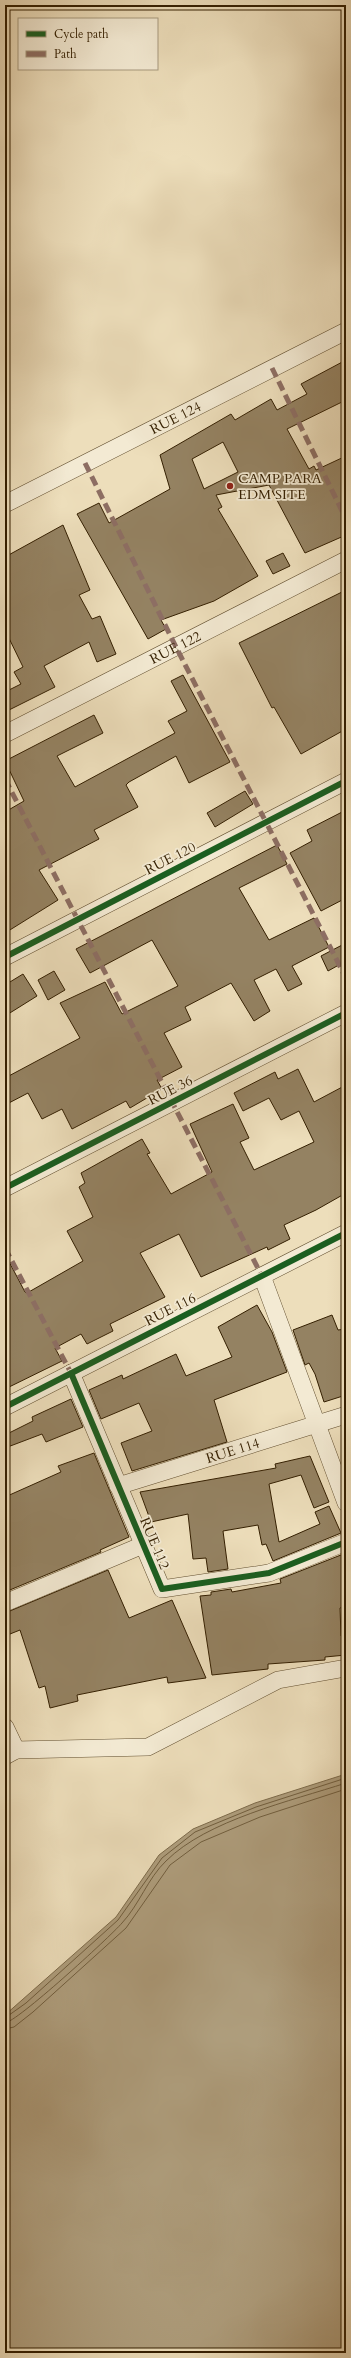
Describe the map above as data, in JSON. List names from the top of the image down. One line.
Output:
{"streets":{"street":["RUE 124","RUE 122","RUE 120","RUE 36","RUE 116","RUE 114","RUE 112"]},"crossings":[["RUE 116","RUE 112"],["RUE 114","RUE 112"]],"places":["CAMP PARA EDM SITE"],"legend":["Cycle path","Path"]}
